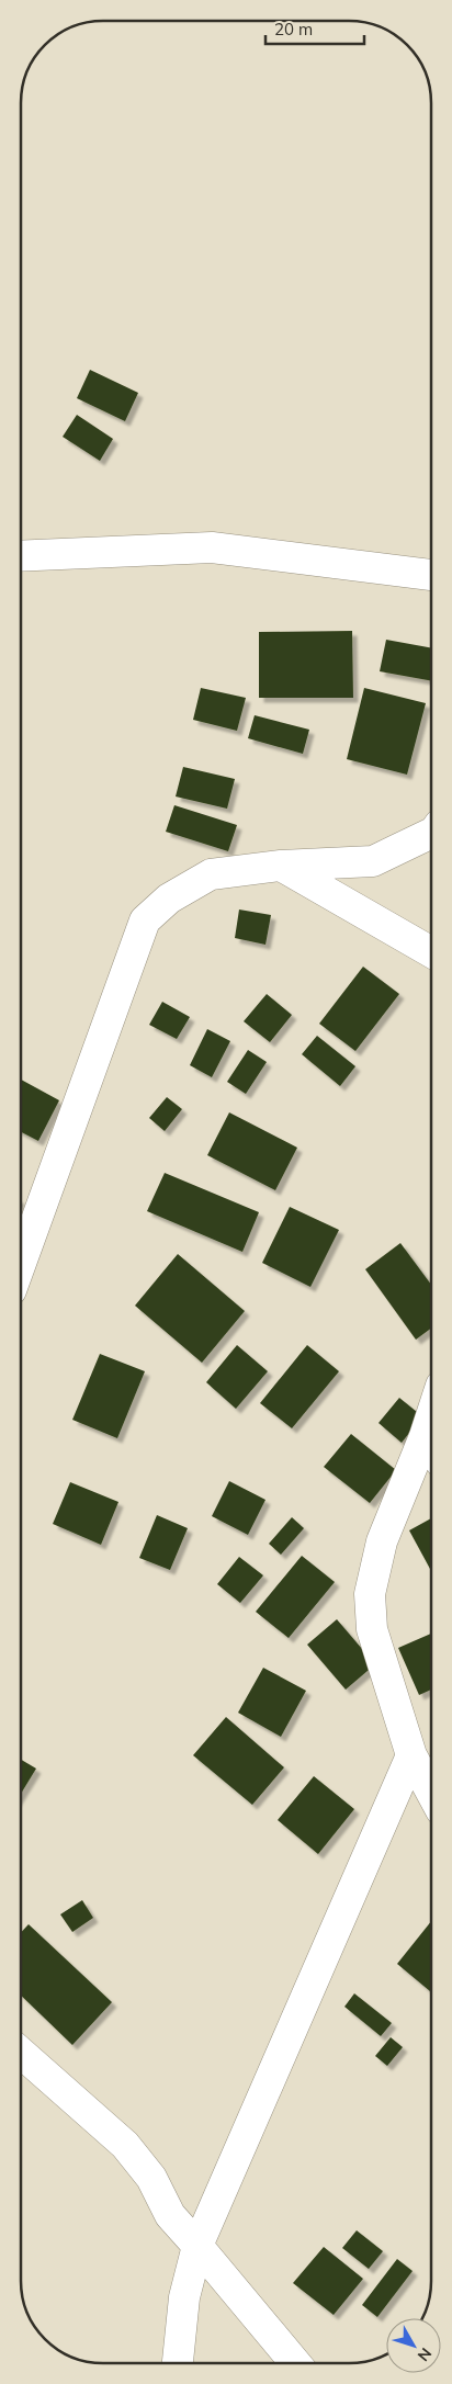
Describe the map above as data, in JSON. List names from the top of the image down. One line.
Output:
{"scale_bar":"20 m","north":"bottom right"}
